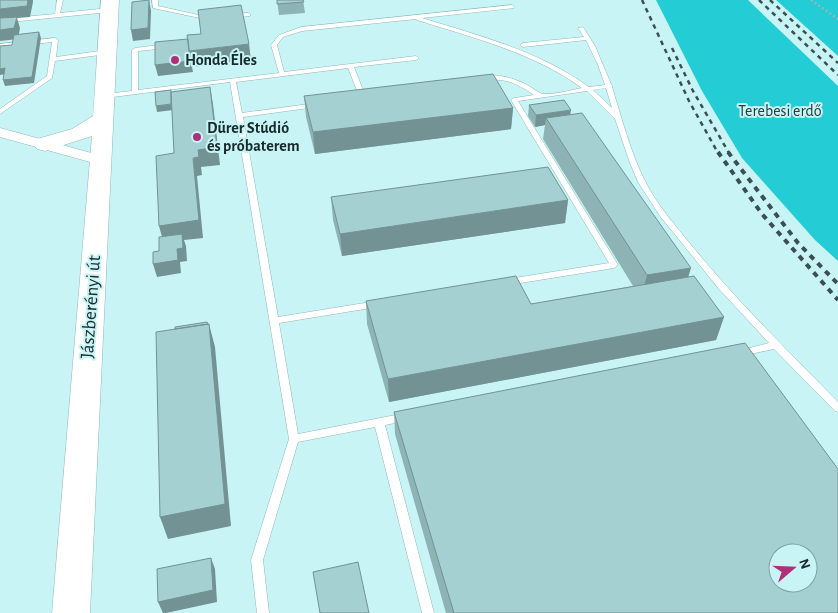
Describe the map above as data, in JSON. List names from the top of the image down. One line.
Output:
{"streets":{"main road":["Jászberényi út"]},"parks":["Terebesi erdő"],"places":["Honda Éles","Dürer Stúdió és próbaterem"],"north":"right"}
